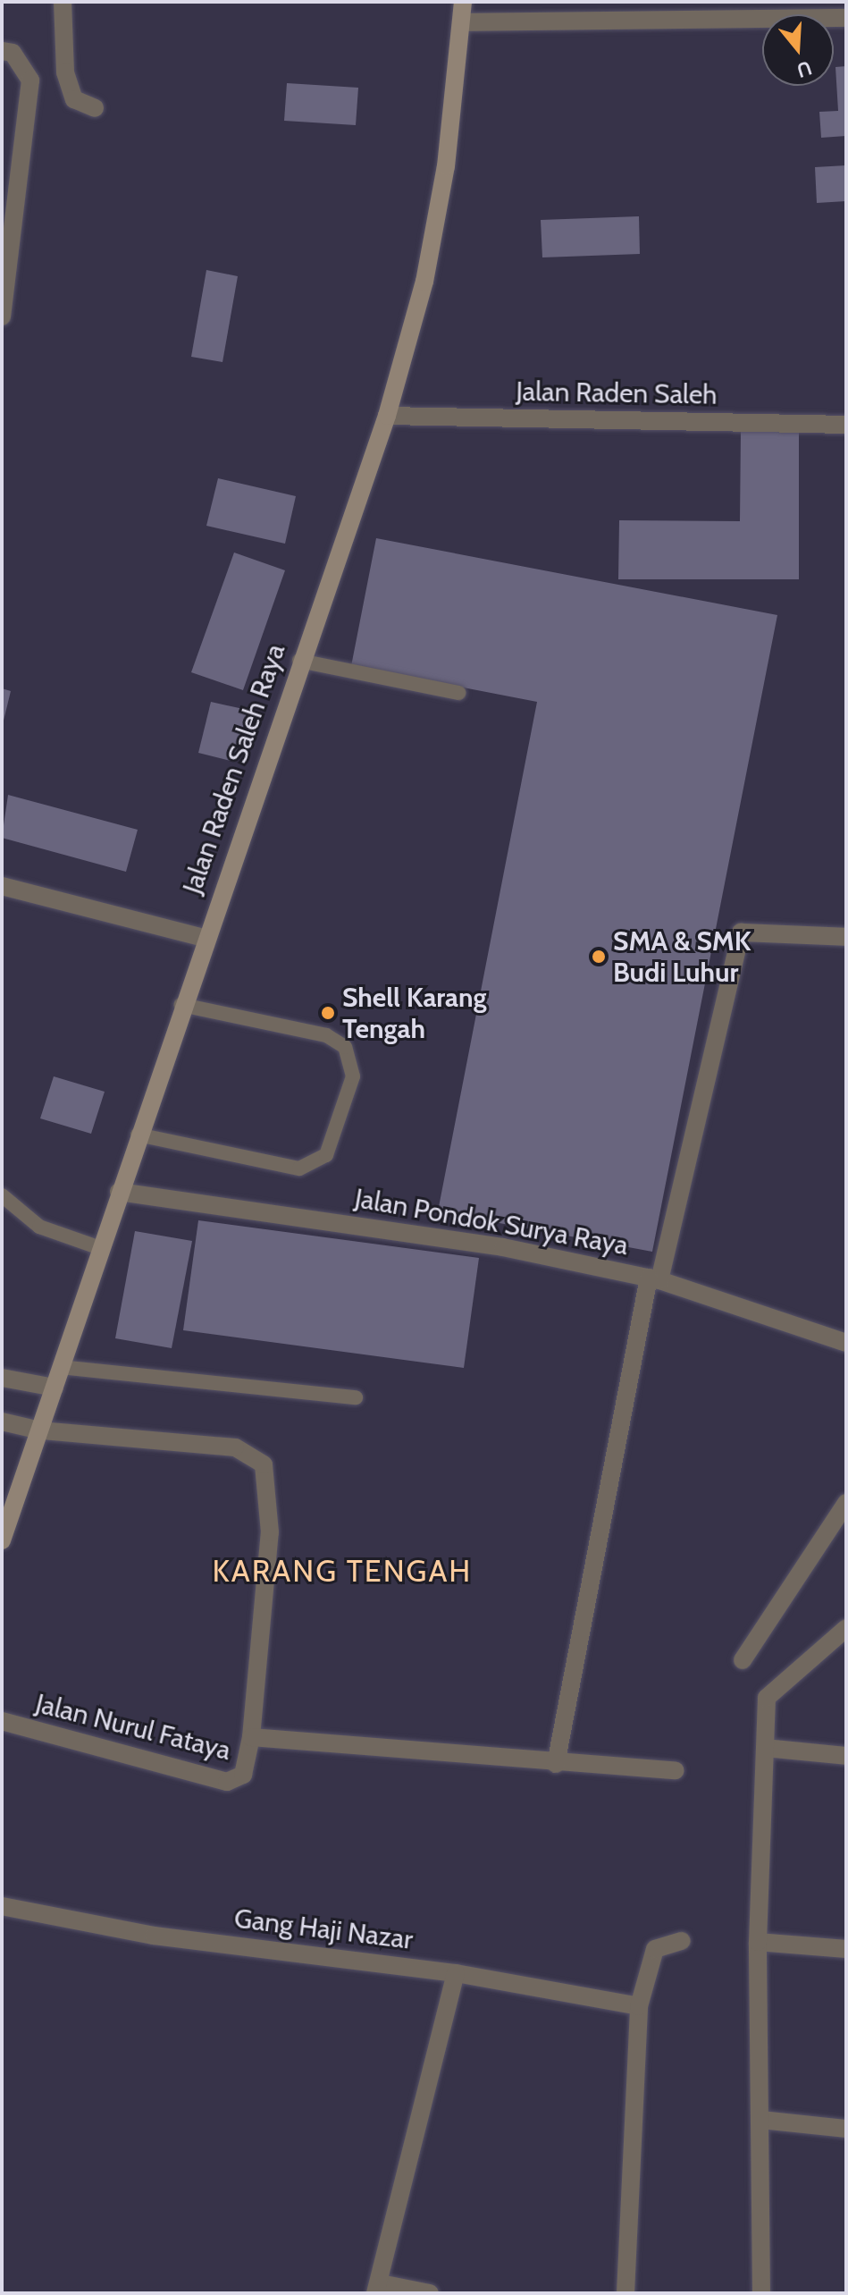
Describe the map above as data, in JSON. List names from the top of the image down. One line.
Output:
{"streets":{"main road":["Jalan Raden Saleh Raya"],"street":["Jalan Raden Saleh","Jalan Pondok Surya Raya","Jalan Nurul Fataya","Gang Haji Nazar"]},"crossings":[["Jalan Raden Saleh","Jalan Raden Saleh Raya"],["Jalan Raden Saleh Raya","Jalan Pondok Surya Raya"]],"districts":["KARANG TENGAH"],"places":["SMA & SMK Budi Luhur","Shell Karang Tengah"],"north":"bottom"}
